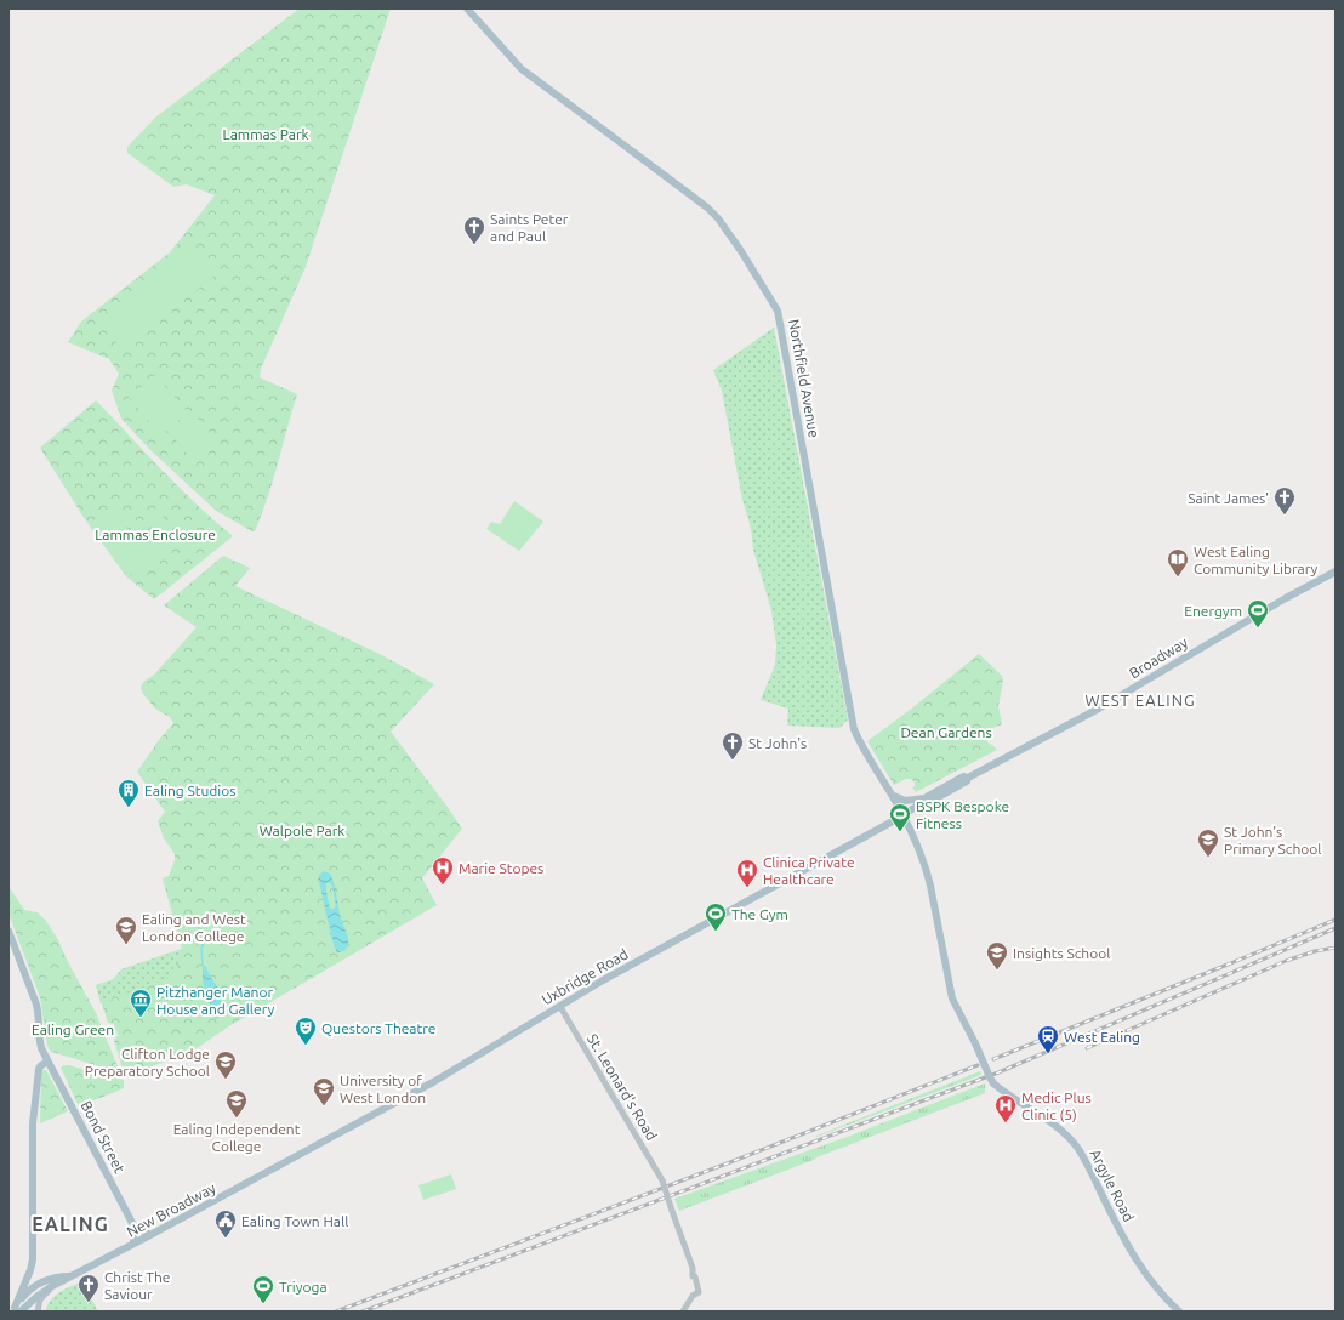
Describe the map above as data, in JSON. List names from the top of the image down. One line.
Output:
{"streets":{"main road":["Northfield Avenue","Broadway","Uxbridge Road","Bond Street","Argyle Road","New Broadway"],"street":["St. Leonard's Road"]},"crossings":[["Northfield Avenue","Broadway"],["Northfield Avenue","Uxbridge Road"],["Northfield Avenue","Argyle Road"],["Broadway","Uxbridge Road"],["Uxbridge Road","St. Leonard's Road"],["Uxbridge Road","New Broadway"],["Bond Street","New Broadway"]],"districts":["WEST EALING","EALING"],"parks":["Lammas Park","Lammas Enclosure","Dean Gardens","Walpole Park","Ealing Green"],"places":{"church":["Saints Peter and Paul","Saint James'","St John's","Christ The Saviour"],"library":["West Ealing Community Library"],"sports":["Energym","BSPK Bespoke Fitness","The Gym","Triyoga"],"building":["Ealing Studios"],"school or university":["St John's Primary School","Ealing and West London College","Insights School","Clifton Lodge Preparatory School","University of West London","Ealing Independent College"],"hospital":["Marie Stopes","Clinica Private Healthcare","Medic Plus Clinic (5)"],"museum":["Pitzhanger Manor House and Gallery"],"theatre":["Questors Theatre"],"station":["West Ealing"],"public building":["Ealing Town Hall"]}}
